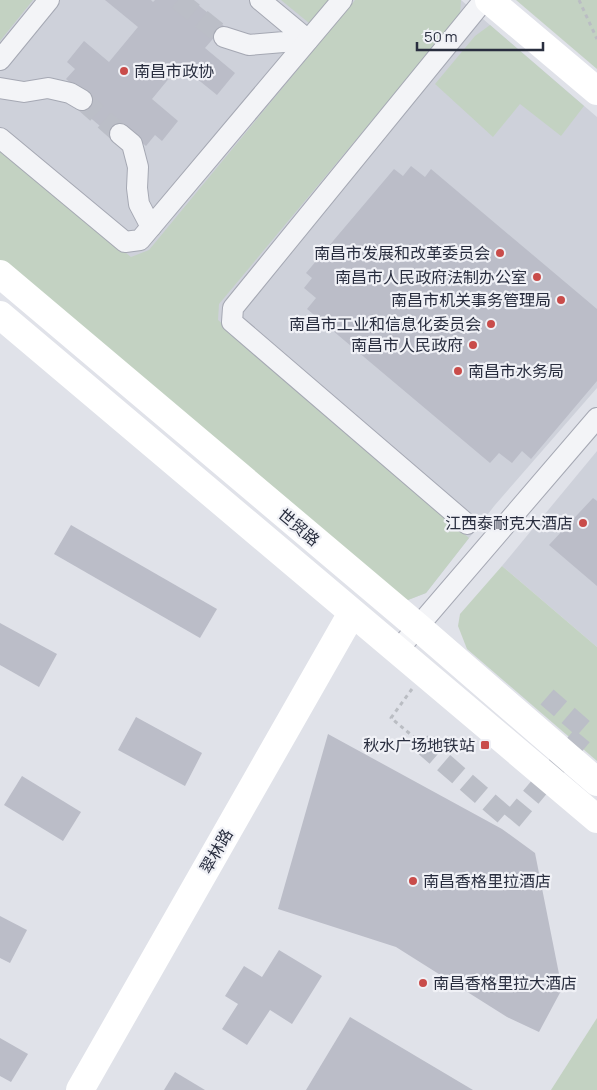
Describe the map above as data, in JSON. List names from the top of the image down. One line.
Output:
{"streets":{"main road":["世贸路","翠林路"]},"crossings":[["世贸路","翠林路"]],"places":{"other":["南昌市政协","南昌市发展和改革委员会","南昌市人民政府法制办公室","南昌市机关事务管理局","南昌市工业和信息化委员会","南昌市人民政府","南昌市水务局","江西泰耐克大酒店","南昌香格里拉酒店","南昌香格里拉大酒店"],"transit":["秋水广场地铁站"]},"scale_bar":"50 m"}
